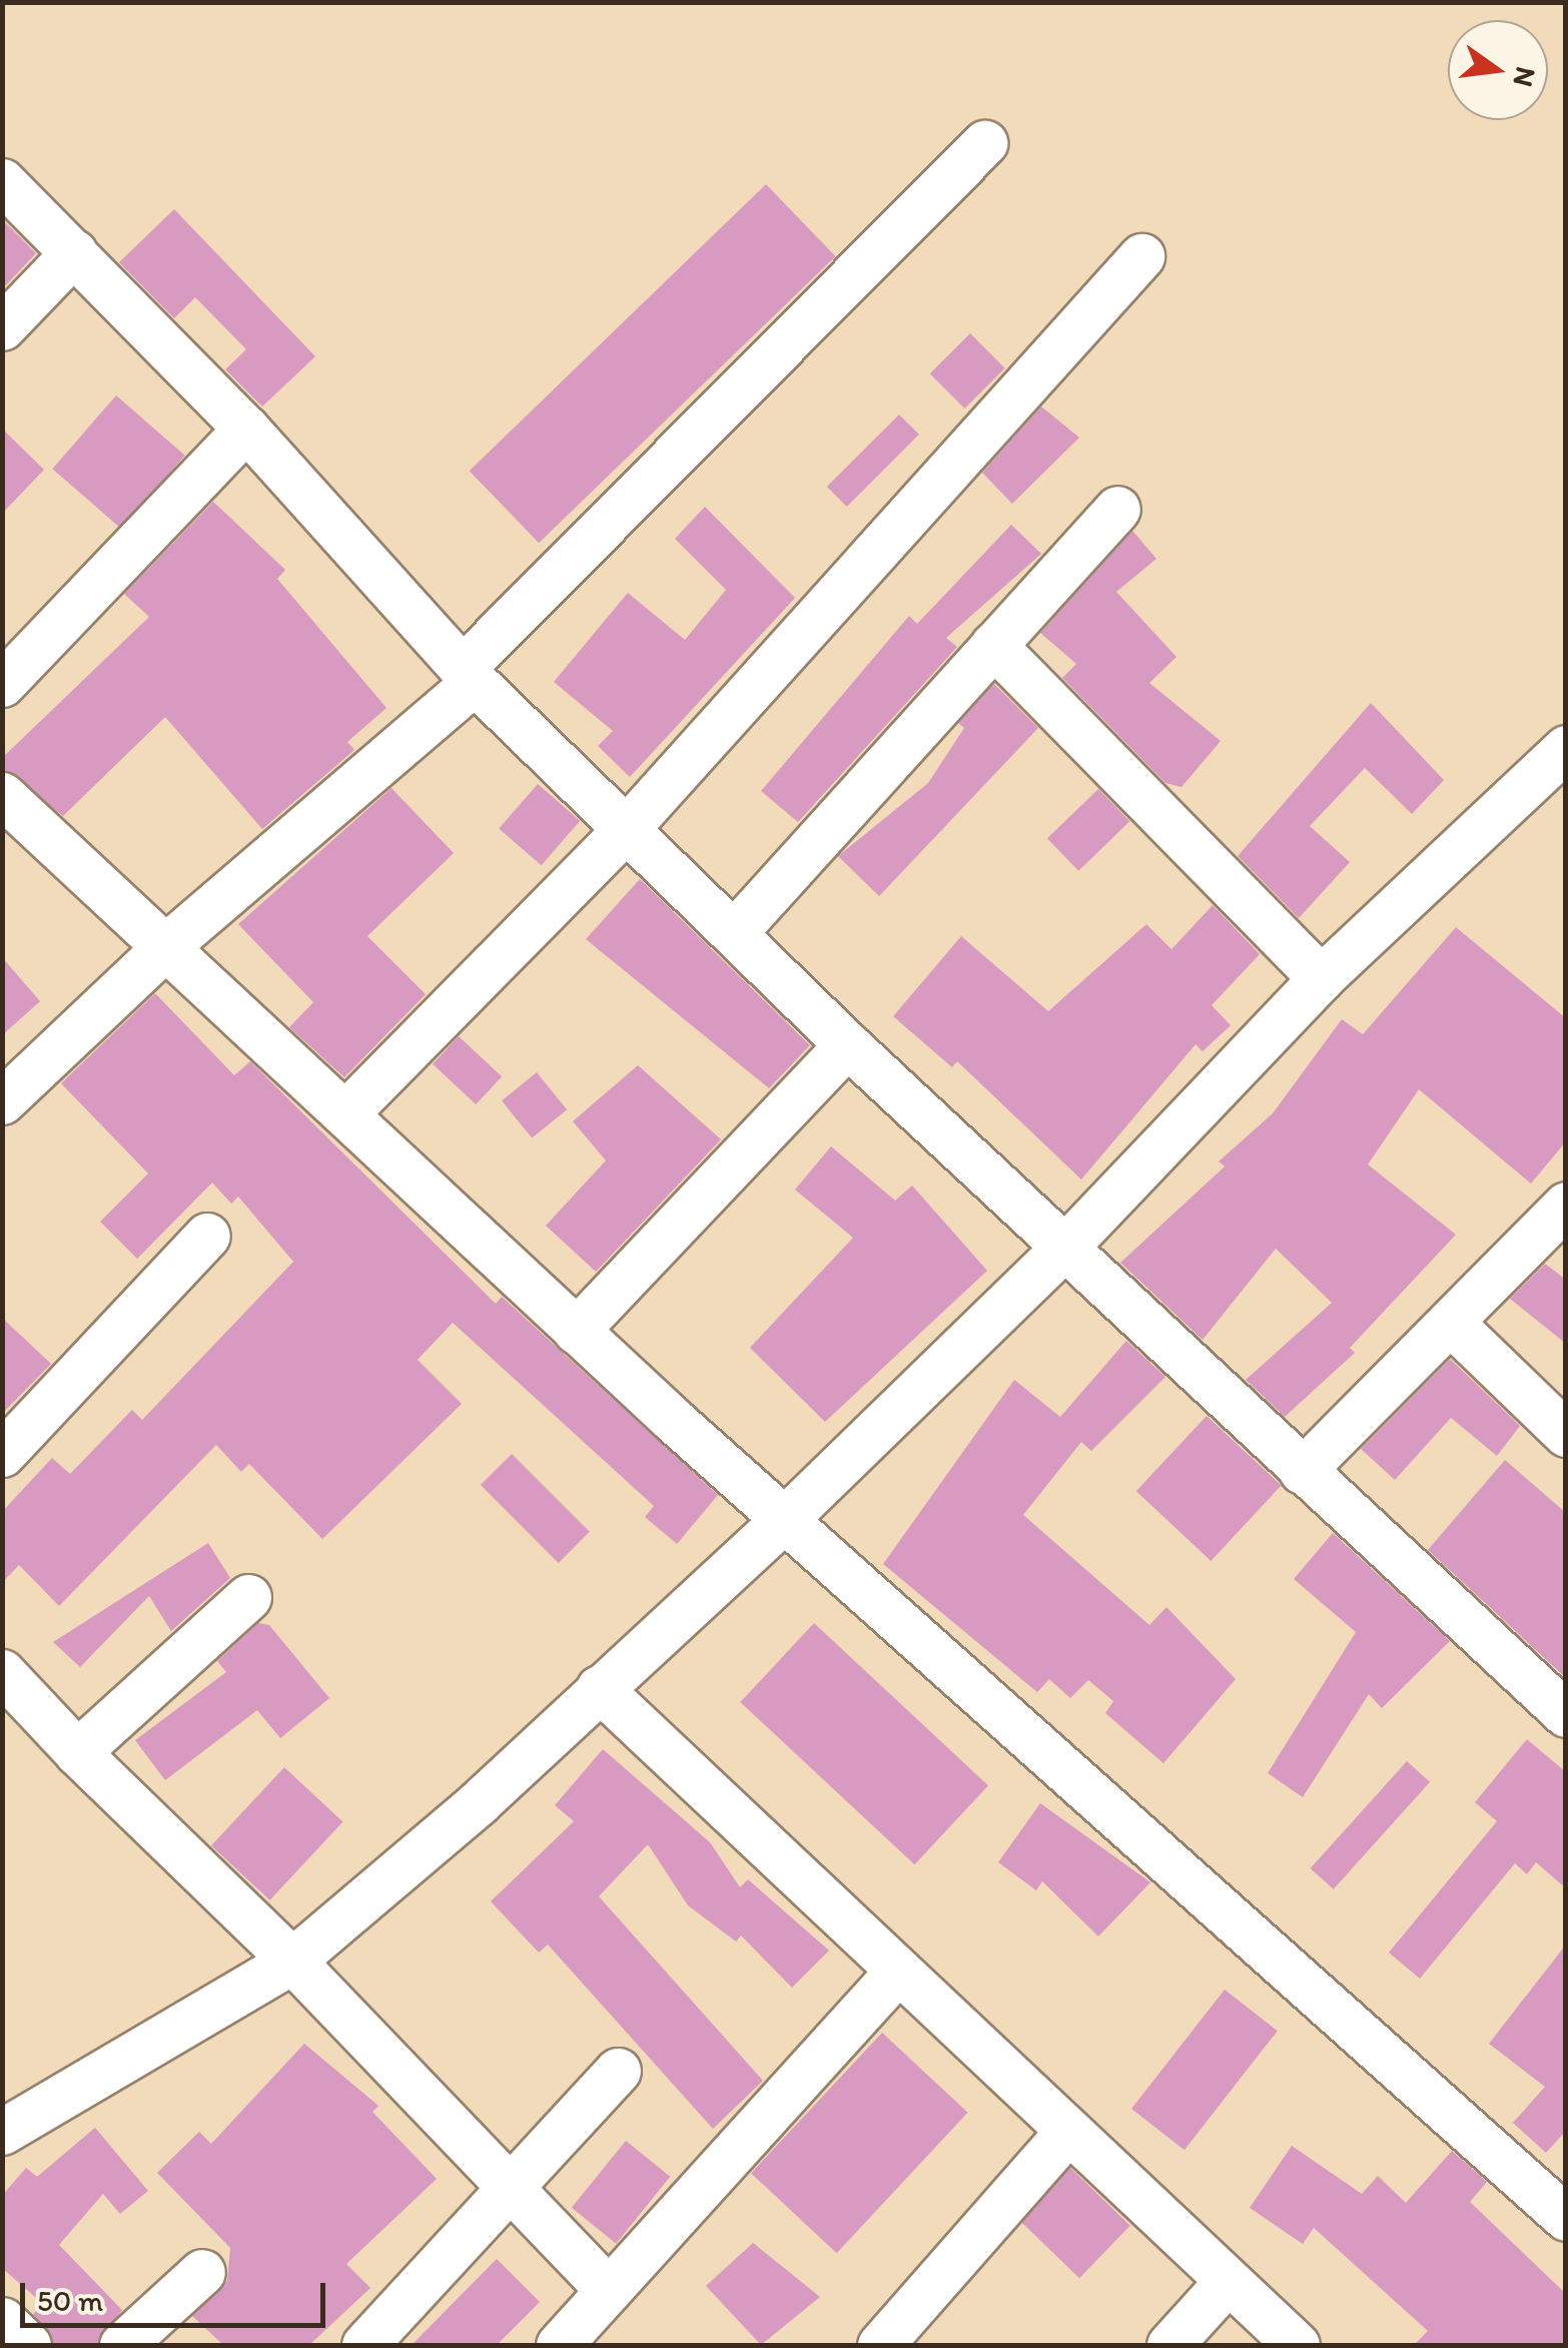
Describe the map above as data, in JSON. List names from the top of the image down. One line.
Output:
{"scale_bar":"50 m","north":"right"}
